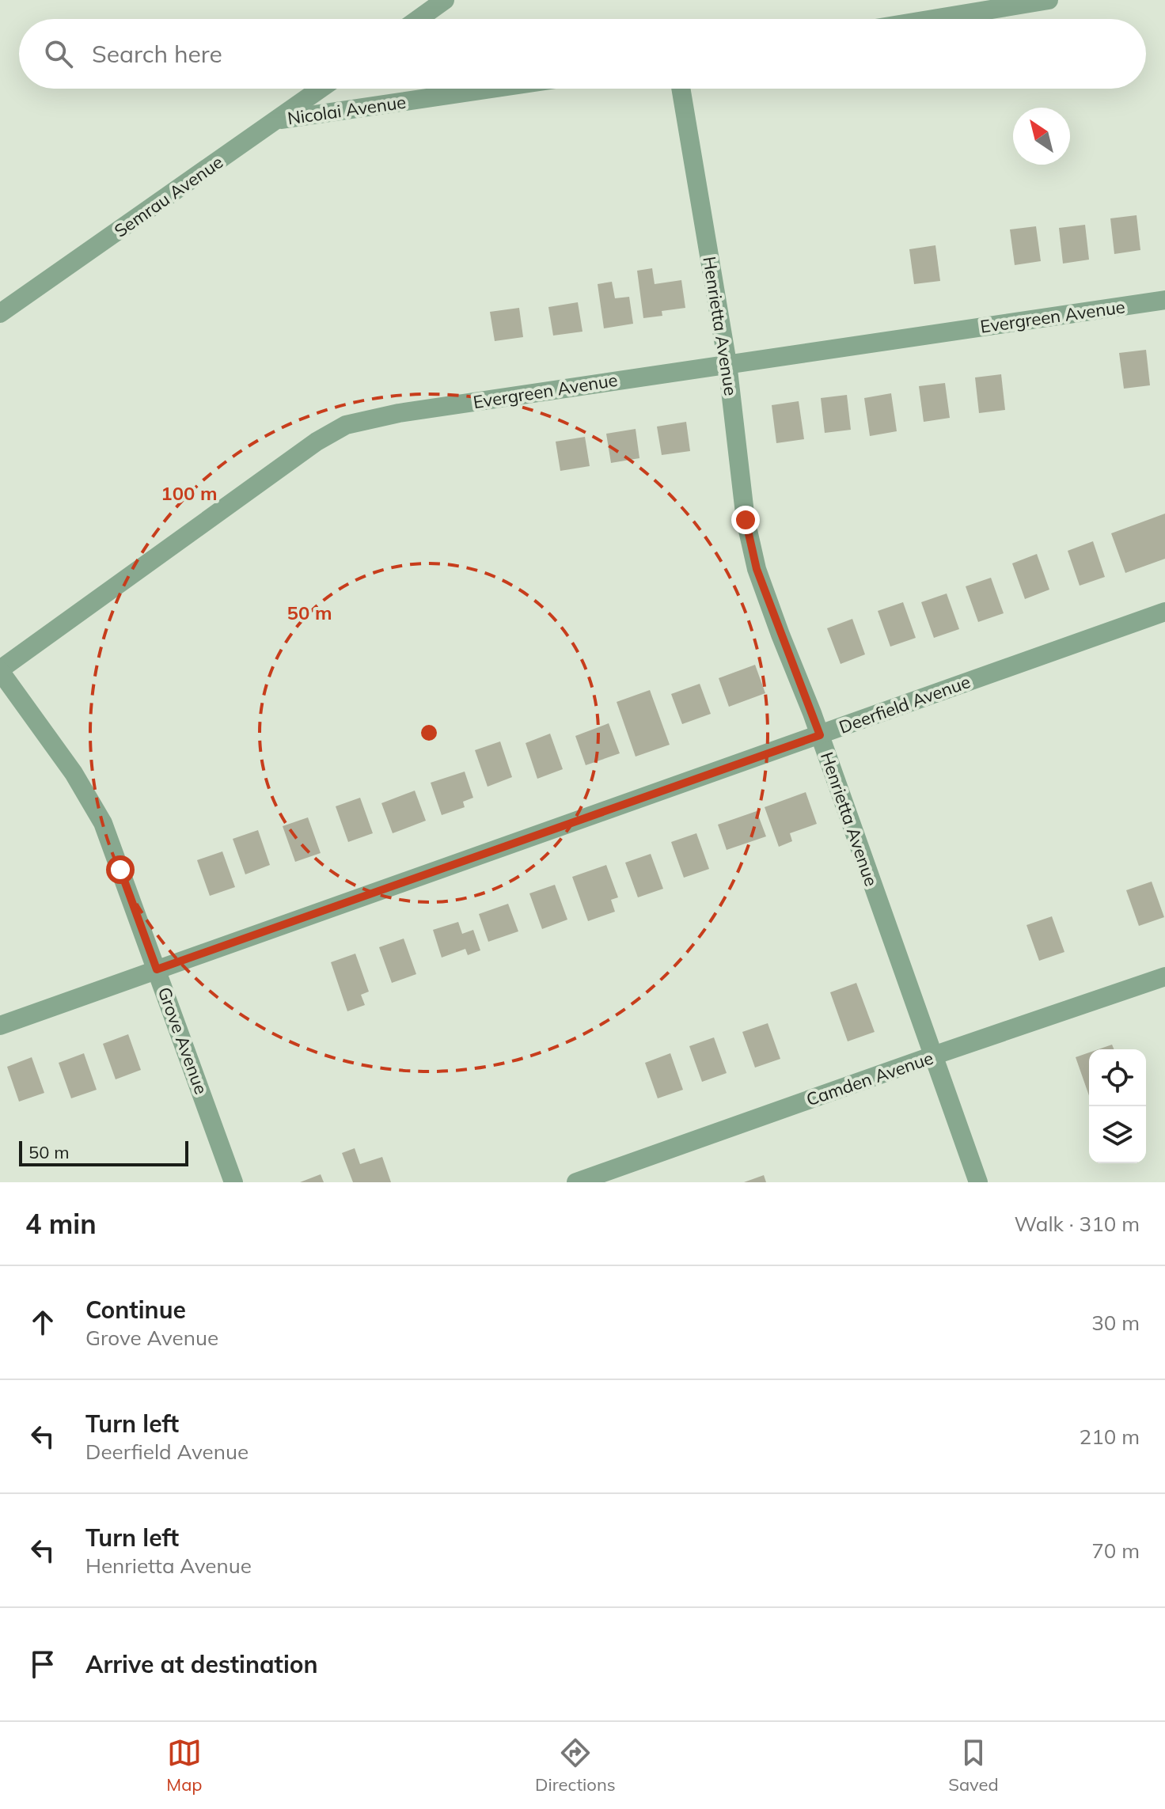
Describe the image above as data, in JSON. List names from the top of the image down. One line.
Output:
{"streets":{"street":["Nicolai Avenue","Semrau Avenue","Evergreen Avenue","Henrietta Avenue","Deerfield Avenue","Grove Avenue","Camden Avenue"]},"crossings":[["Nicolai Avenue","Semrau Avenue"],["Evergreen Avenue","Henrietta Avenue"],["Evergreen Avenue","Grove Avenue"],["Henrietta Avenue","Deerfield Avenue"],["Henrietta Avenue","Camden Avenue"],["Deerfield Avenue","Grove Avenue"]],"scale_bar":"50 m","north":"top left","page":{"search":"Search here","scale":"50 m","heading":["4 min","Walk · 310 m"],"list":[["Continue","Grove Avenue","30 m"],["Turn left","Deerfield Avenue","210 m"],["Turn left","Henrietta Avenue","70 m"],"Arrive at destination"],"nav":["Map","Directions","Saved"]},"rings":["100 m","50 m"]}
